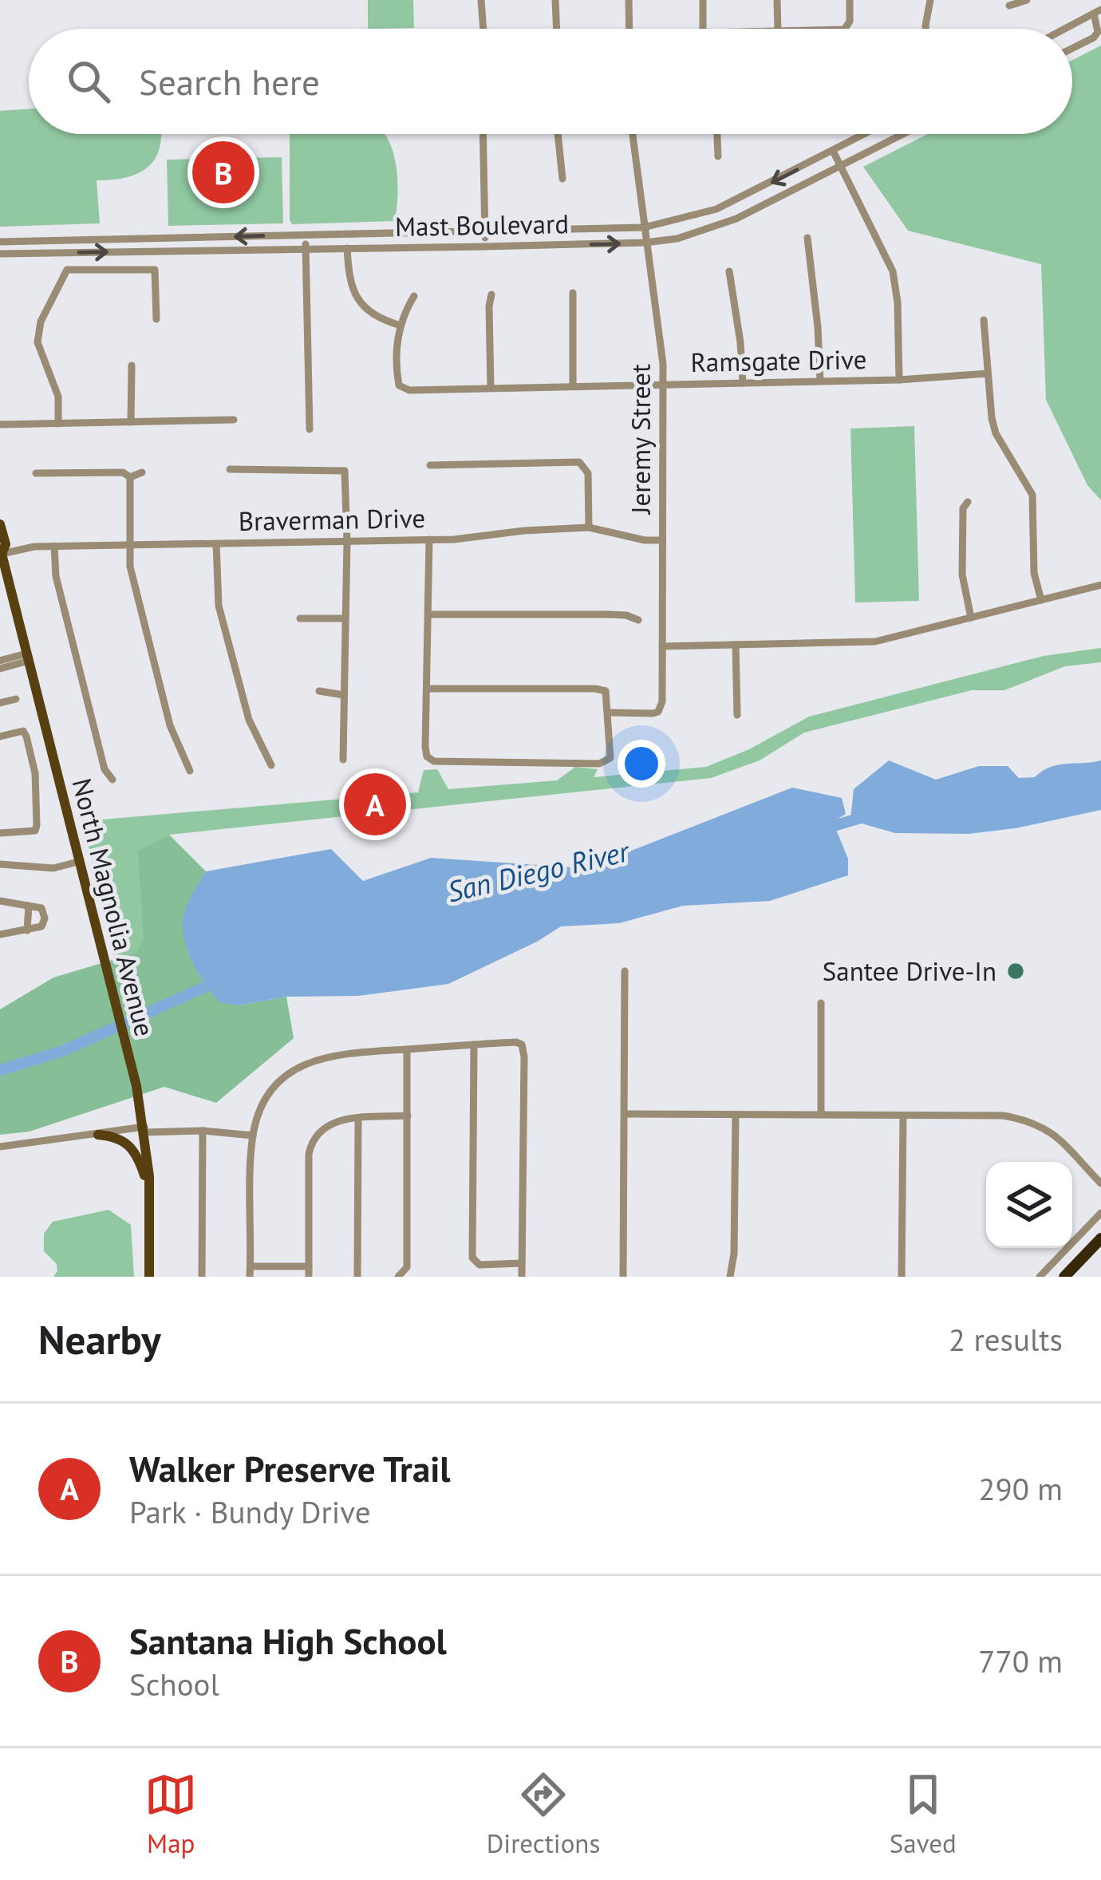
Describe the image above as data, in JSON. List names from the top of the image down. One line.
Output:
{"streets":{"main road":["North Magnolia Avenue"],"street":["Mast Boulevard","Ramsgate Drive","Jeremy Street","Braverman Drive"]},"crossings":[["Mast Boulevard","Jeremy Street"],["Ramsgate Drive","Jeremy Street"],["Jeremy Street","Braverman Drive"],["Braverman Drive","North Magnolia Avenue"]],"water":["San Diego River"],"places":["Santee Drive-In"],"page":{"search":"Search here","pins":["B","A"],"heading":["Nearby","2 results"],"list":[{"mark":"A","name":"Walker Preserve Trail","note":"Park · Bundy Drive","value":"290 m"},{"mark":"B","name":"Santana High School","note":"School","value":"770 m"}],"nav":["Map","Directions","Saved"]}}
